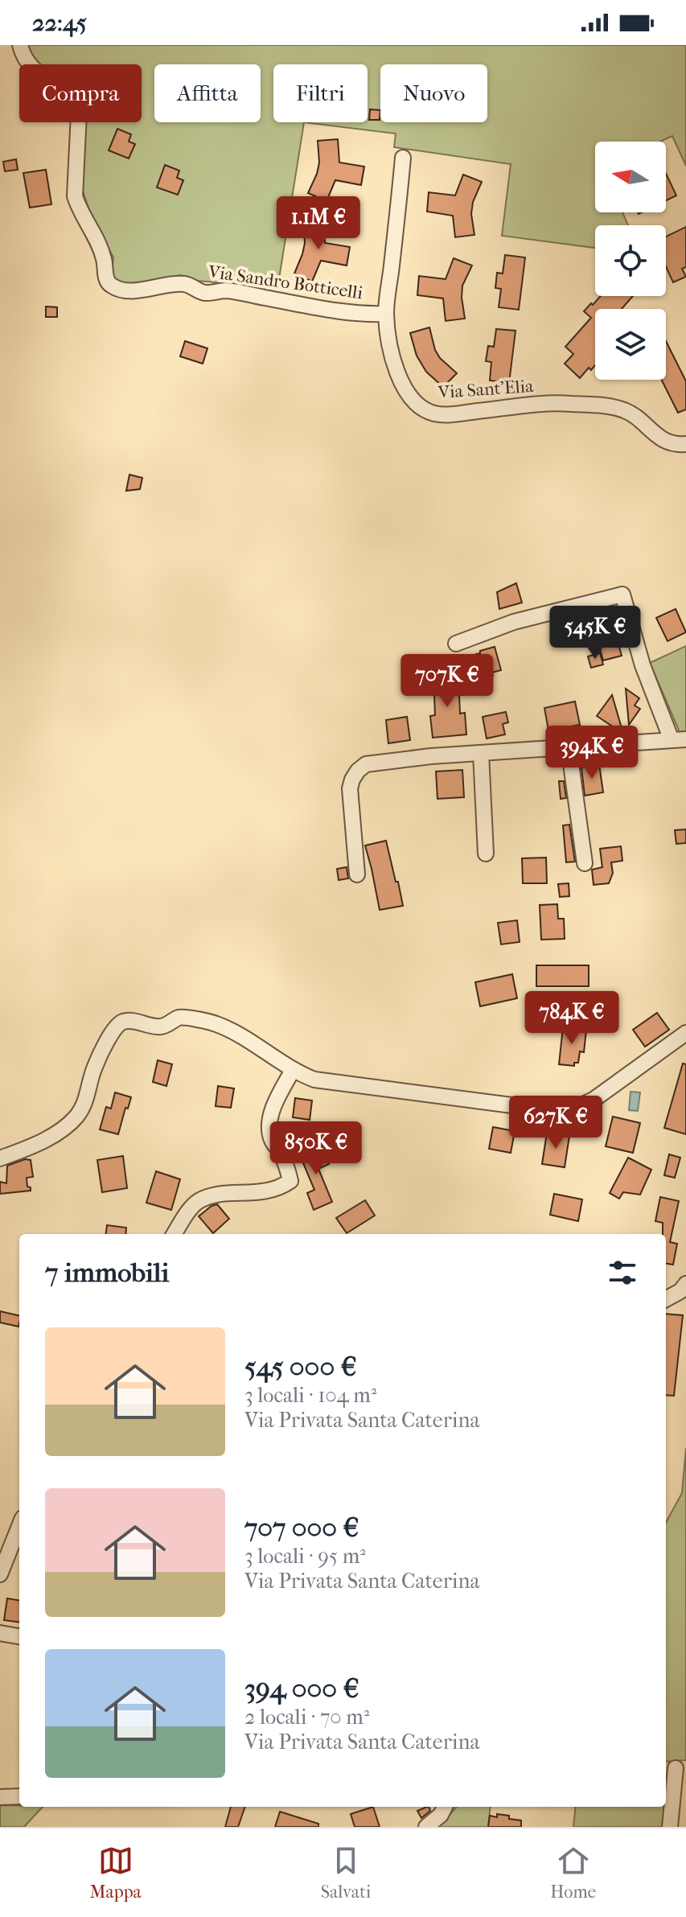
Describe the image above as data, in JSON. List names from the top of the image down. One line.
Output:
{"streets":{"street":["Via Sandro Botticelli","Via Sant'Elia"]},"crossings":[["Via Sandro Botticelli","Via Sant'Elia"]],"north":"left","page":{"status":"22:45","chip":["Compra","Affitta","Filtri","Nuovo"],"price":["1.1M €","545K €","707K €","394K €","784K €","627K €","850K €"],"heading":"7 immobili","list":[{"name":"545 000 €","note":"3 locali · 104 m² · Via Privata Santa Caterina"},{"name":"707 000 €","note":"3 locali · 95 m² · Via Privata Santa Caterina"},{"name":"394 000 €","note":"2 locali · 70 m² · Via Privata Santa Caterina"}],"tabs":["Mappa","Salvati","Home"]}}
